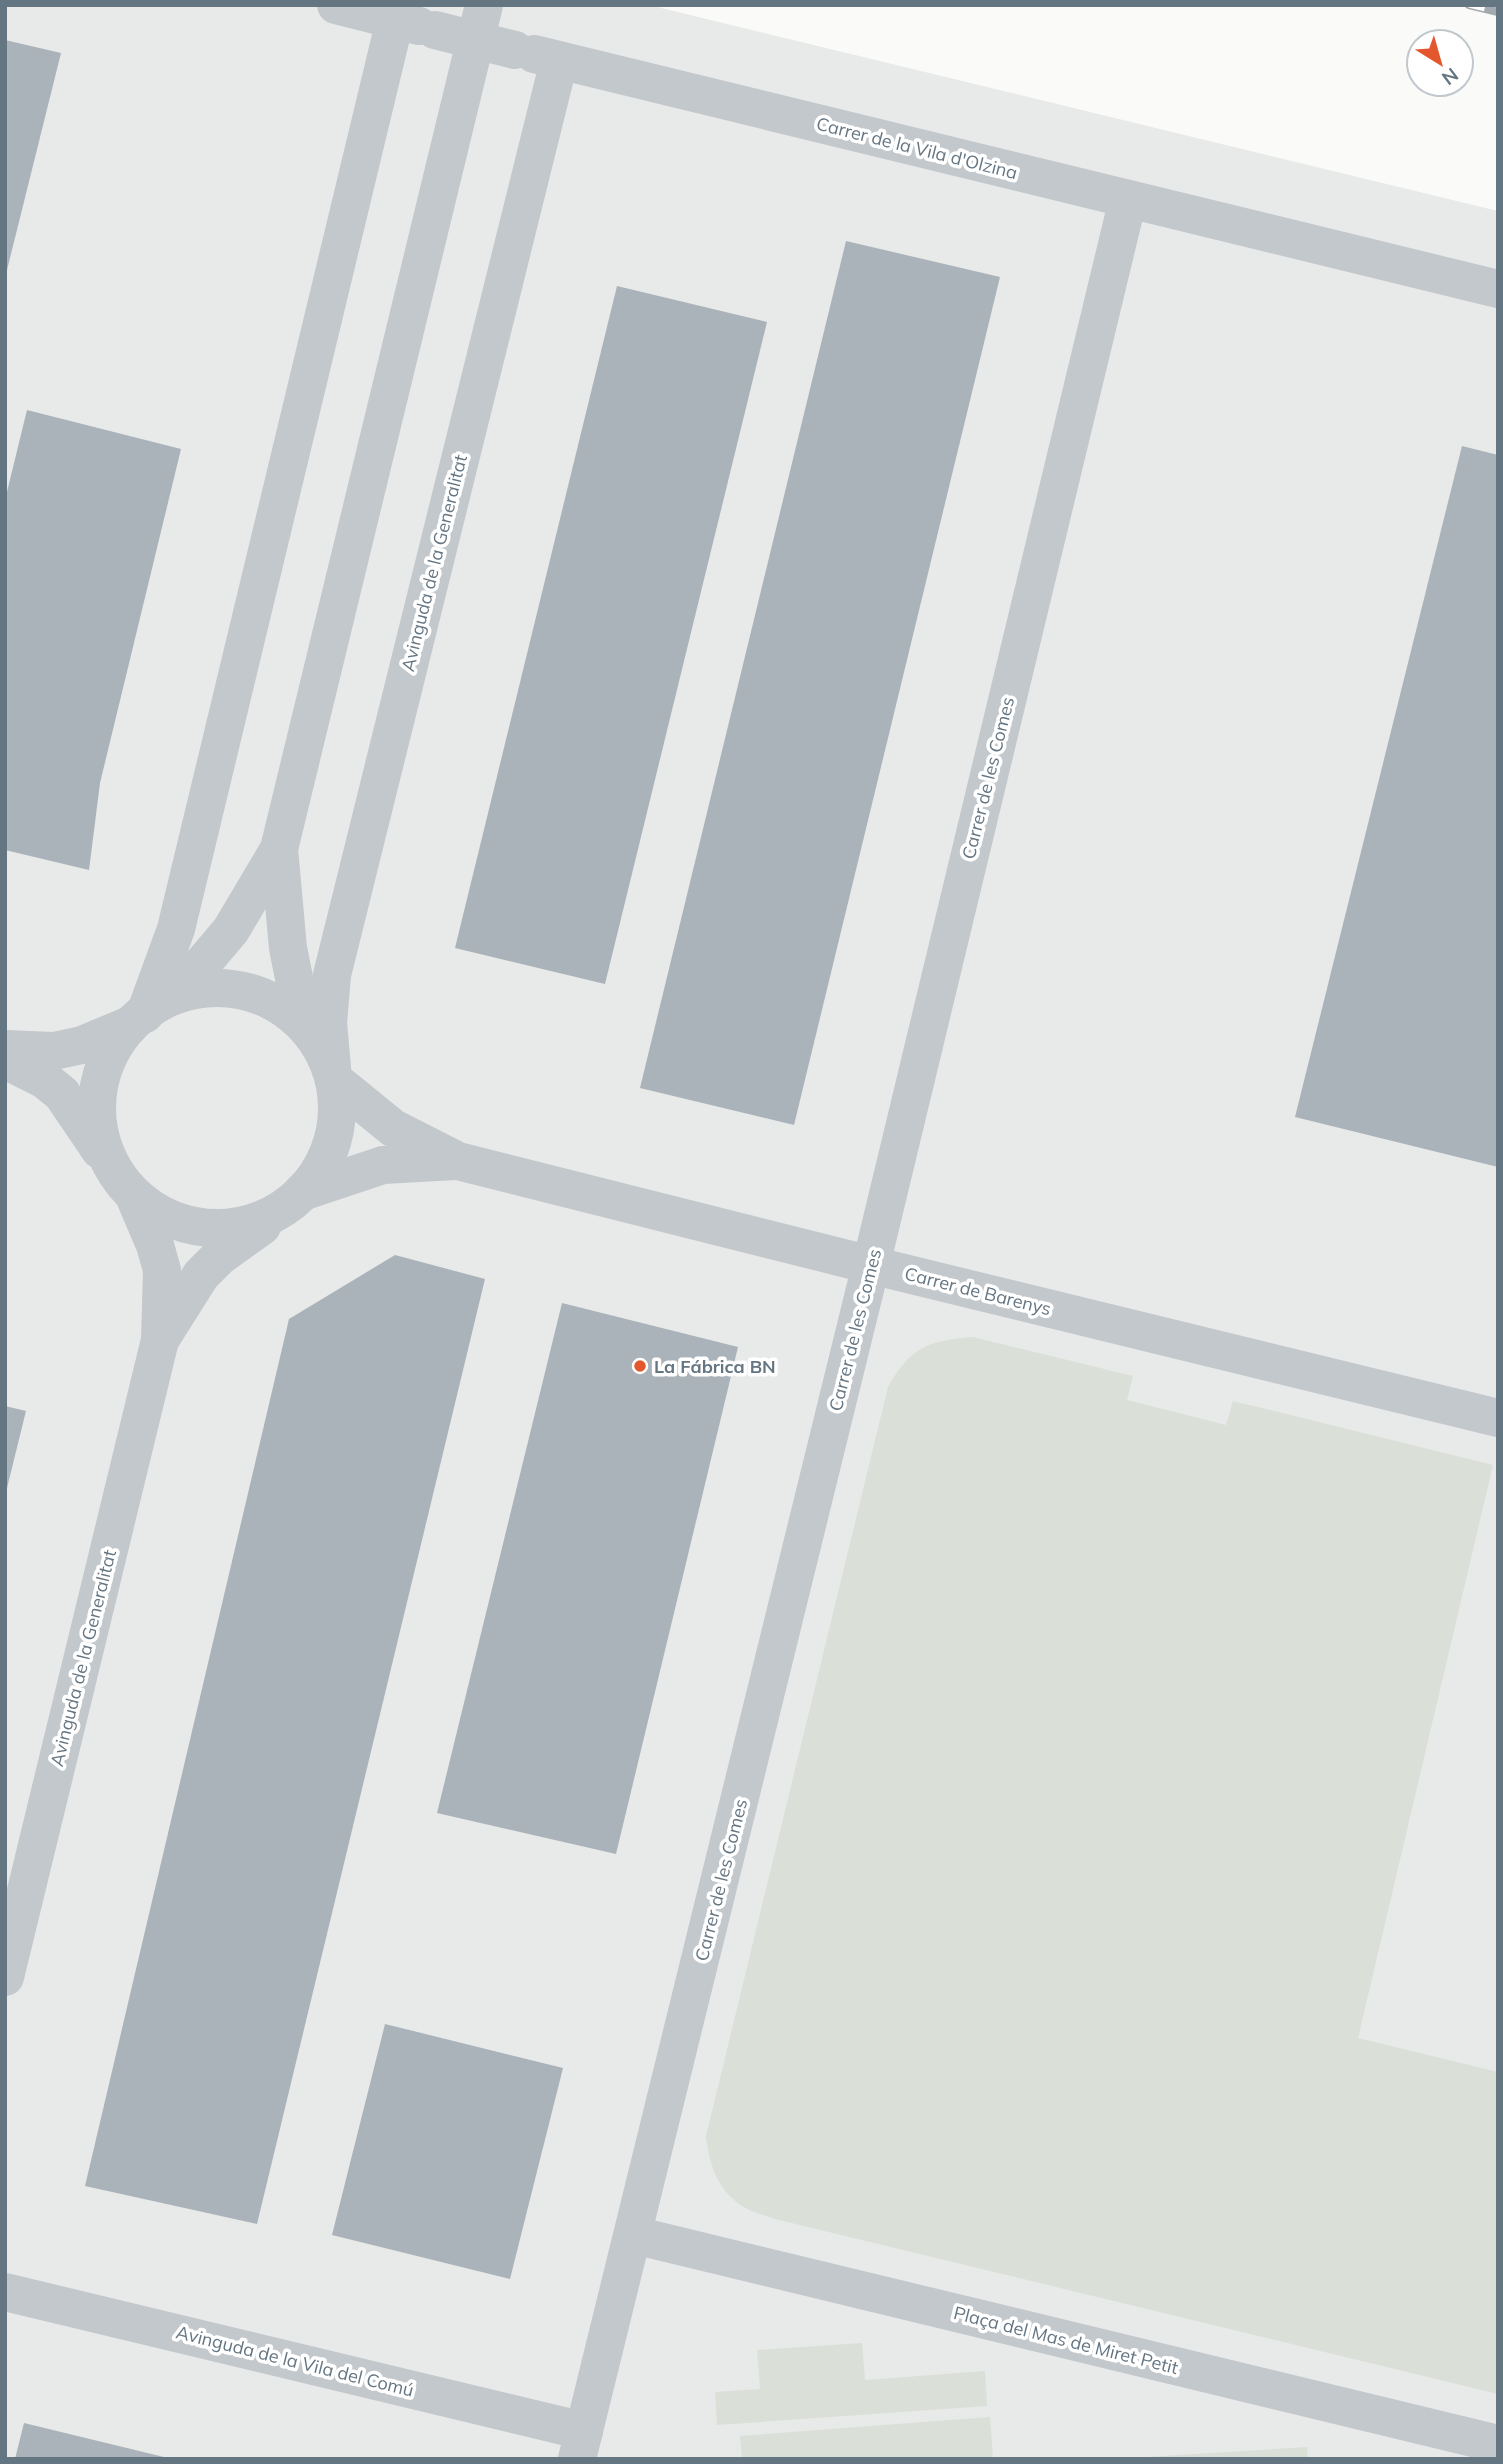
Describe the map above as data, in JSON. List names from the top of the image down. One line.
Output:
{"streets":{"street":["Carrer de la Vila d'Olzina","Avinguda de la Generalitat","Carrer de les Comes","Carrer de Barenys","Plaça del Mas de Miret Petit","Avinguda de la Vila del Comú"]},"crossings":[["Carrer de la Vila d'Olzina","Avinguda de la Generalitat"],["Carrer de la Vila d'Olzina","Carrer de les Comes"],["Avinguda de la Generalitat","Carrer de Barenys"],["Carrer de les Comes","Carrer de Barenys"],["Carrer de les Comes","Plaça del Mas de Miret Petit"],["Carrer de les Comes","Avinguda de la Vila del Comú"]],"places":["La Fábrica BN"],"north":"bottom right"}
